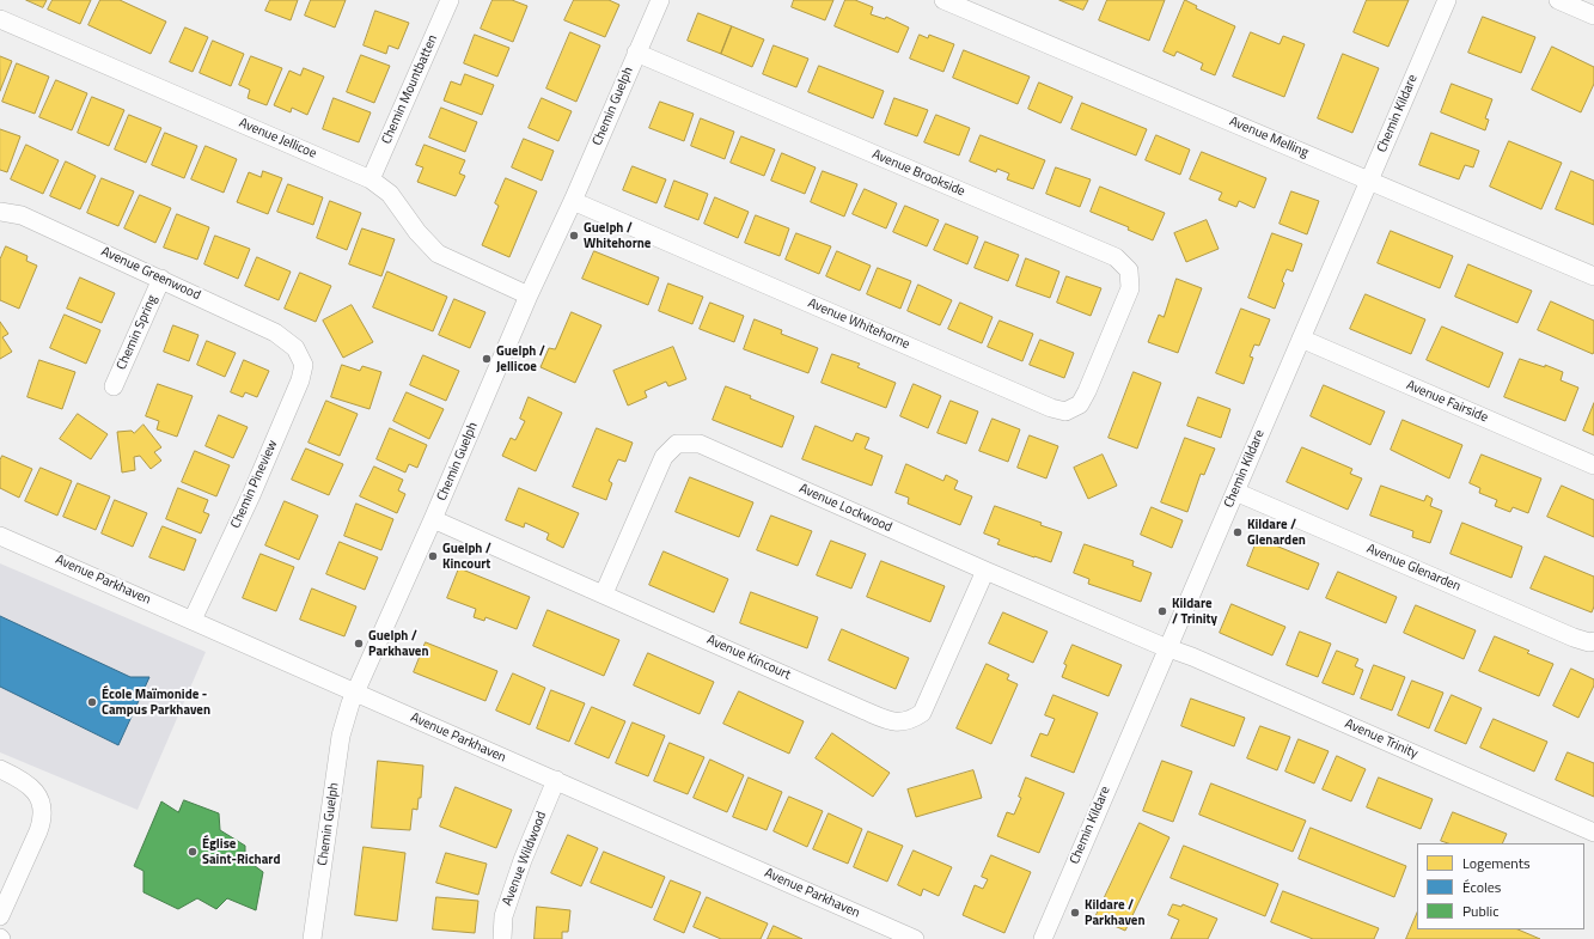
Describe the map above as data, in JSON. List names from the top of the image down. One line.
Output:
{"streets":{"street":["Chemin Mountbatten","Chemin Guelph","Chemin Kildare","Avenue Melling","Avenue Jellicoe","Avenue Brookside","Avenue Greenwood","Avenue Whitehorne","Chemin Spring","Avenue Fairside","Chemin Pineview","Avenue Lockwood","Avenue Glenarden","Avenue Parkhaven","Avenue Kincourt","Avenue Trinity","Avenue Wildwood"]},"crossings":[["Chemin Mountbatten","Avenue Jellicoe"],["Chemin Guelph","Avenue Jellicoe"],["Chemin Guelph","Avenue Brookside"],["Chemin Guelph","Avenue Whitehorne"],["Chemin Guelph","Avenue Parkhaven"],["Chemin Guelph","Avenue Kincourt"],["Chemin Kildare","Avenue Melling"],["Chemin Kildare","Avenue Fairside"],["Chemin Kildare","Avenue Lockwood"],["Chemin Kildare","Avenue Glenarden"],["Chemin Kildare","Avenue Trinity"],["Avenue Brookside","Avenue Whitehorne"],["Avenue Greenwood","Chemin Spring"],["Avenue Greenwood","Chemin Pineview"],["Chemin Pineview","Avenue Parkhaven"],["Avenue Lockwood","Avenue Kincourt"],["Avenue Lockwood","Avenue Trinity"],["Avenue Parkhaven","Avenue Wildwood"]],"places":["Guelph / Whitehorne","Guelph / Jellicoe","Kildare / Glenarden","Guelph / Kincourt","Kildare / Trinity","Guelph / Parkhaven","École Maïmonide - Campus Parkhaven","Église Saint-Richard","Kildare / Parkhaven"],"legend":["Logements","Écoles","Public"]}
